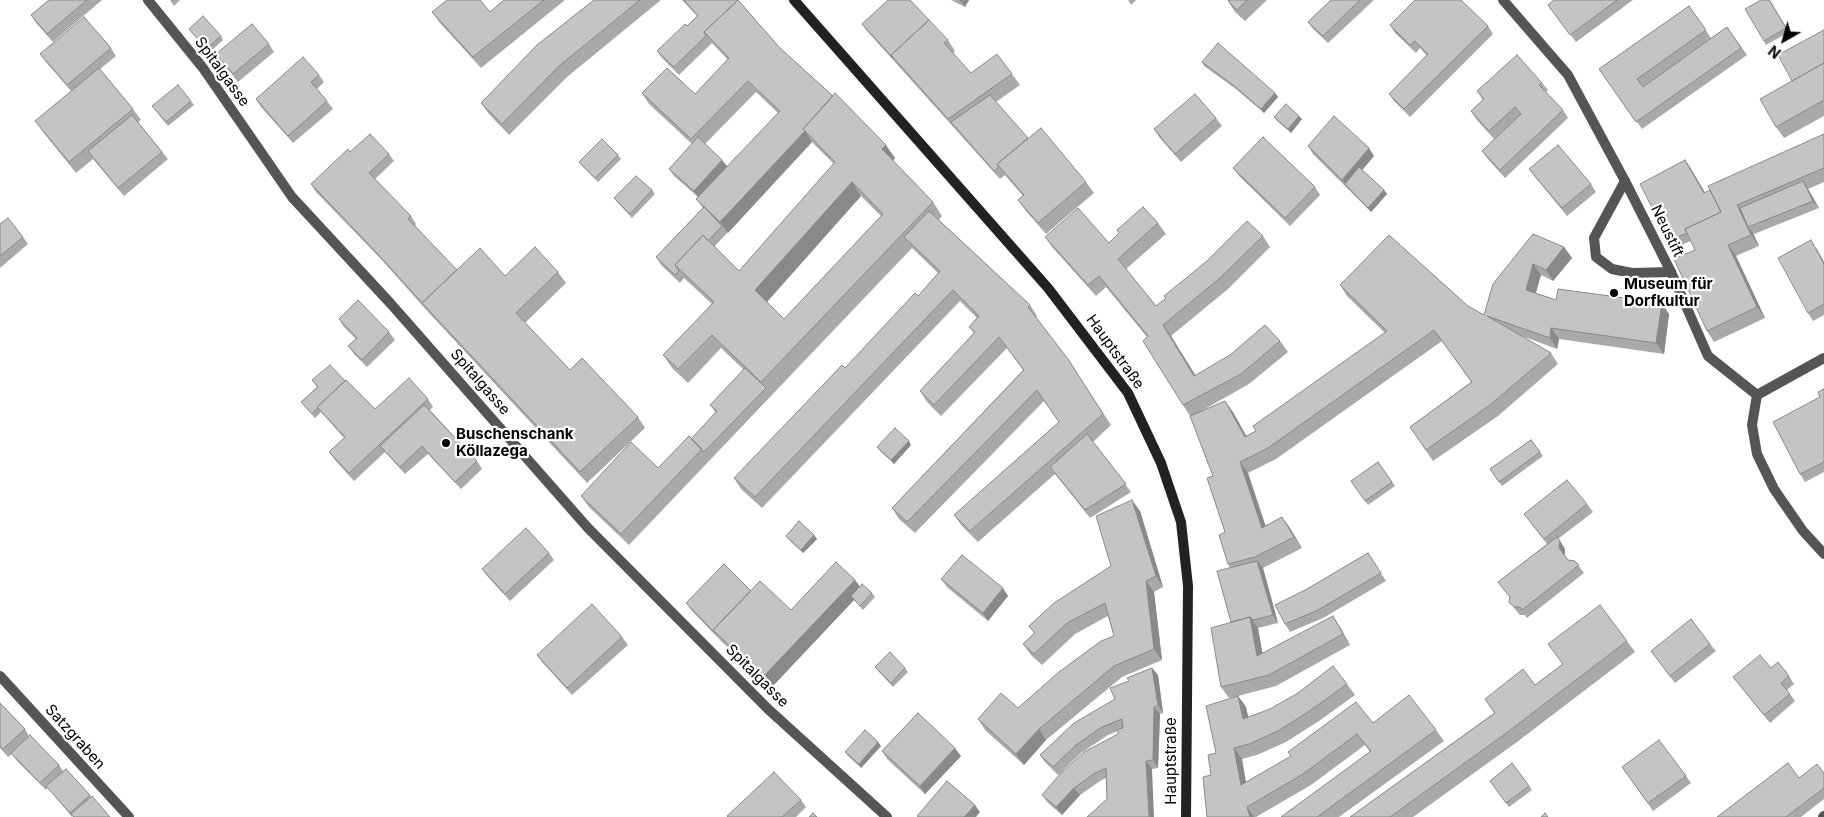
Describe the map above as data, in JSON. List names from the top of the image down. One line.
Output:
{"streets":{"main road":["Hauptstraße"],"street":["Spitalgasse","Neustift","Satzgraben"]},"places":["Museum für Dorfkultur","Buschenschank Köllazega"],"north":"bottom left"}
